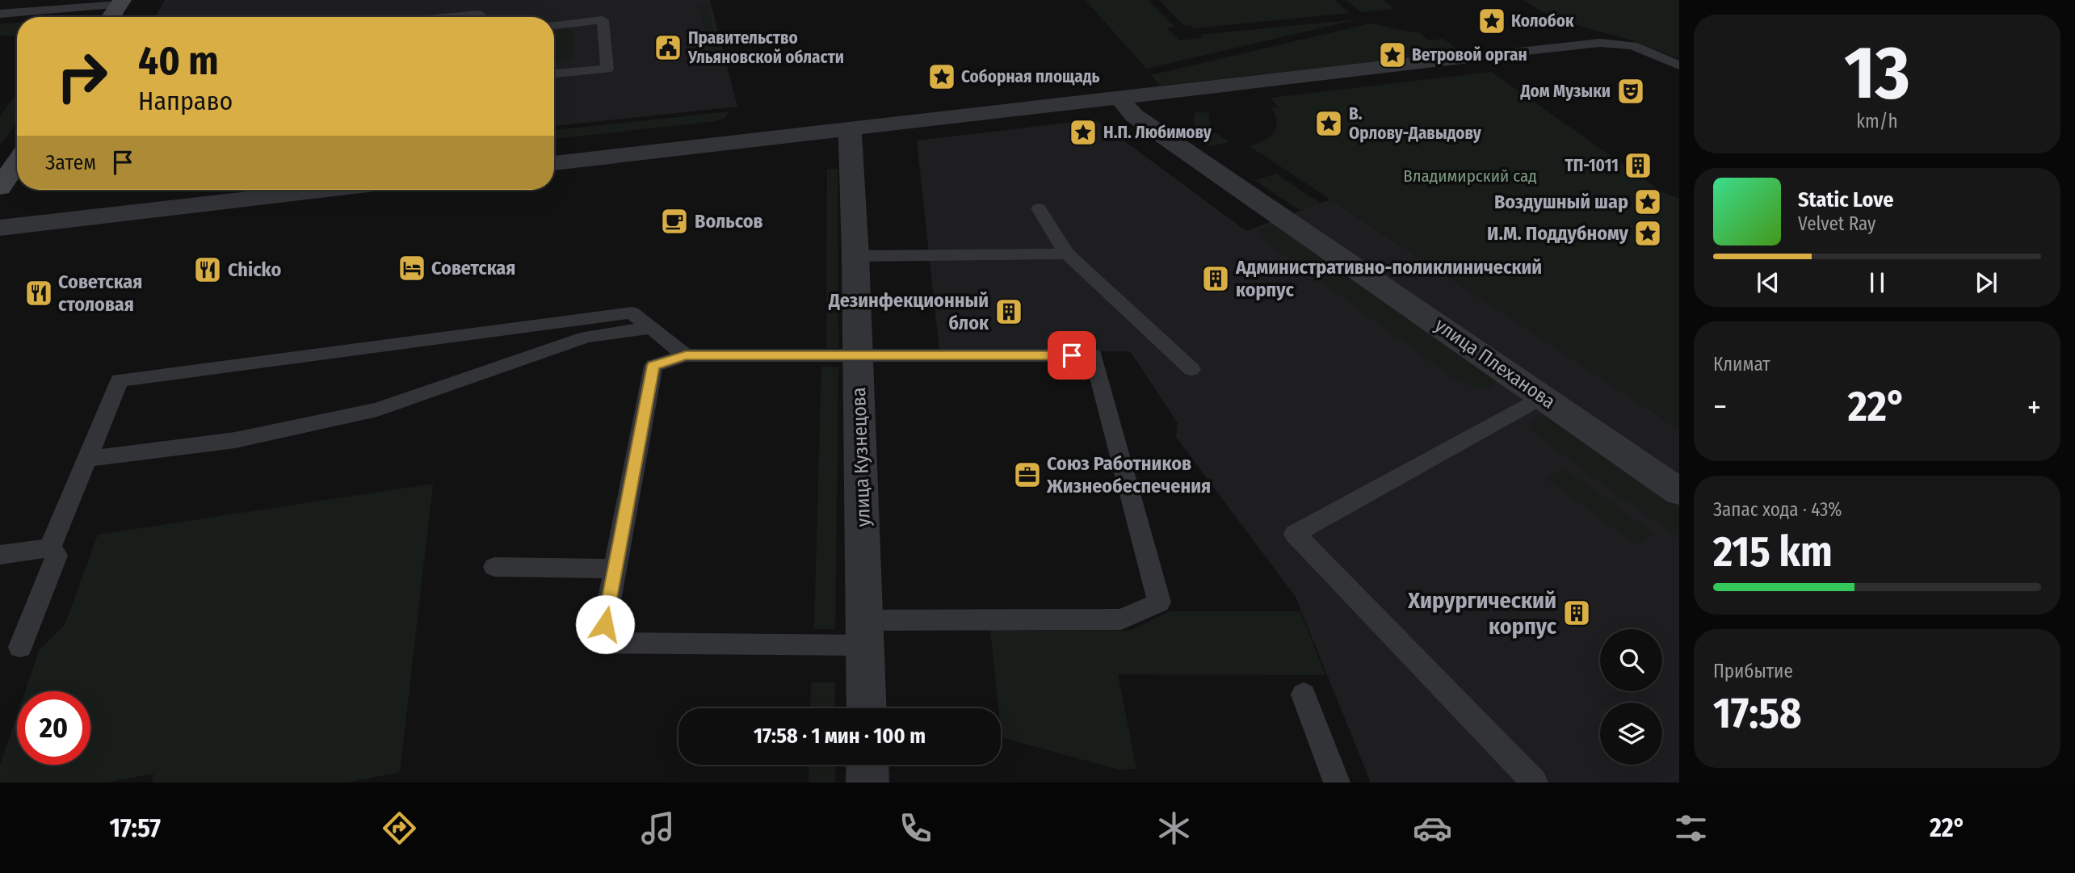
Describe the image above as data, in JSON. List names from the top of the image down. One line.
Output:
{"streets":{"street":["улица Плеханова","улица Кузнецова"]},"parks":["Владимирский сад"],"places":{"place":["Колобок","Ветровой орган","Соборная площадь","В. Орлову-Давыдову","Н.П. Любимову","Воздушный шар","И.М. Поддубному"],"public building":["Правительство Ульяновской области"],"theatre":["Дом Музыки"],"building":["ТП-1011","Административно-поликлинический корпус","Дезинфекционный блок","Хирургический корпус"],"cafe":["Вольсов"],"hotel":["Советская"],"restaurant":["Chicko","Советская столовая"],"office":["Союз Работников Жизнеобеспечения"]},"page":{"tile":[["13","km/h"],"Климат",["Запас хода · 43%","215 km"],["Прибытие","17:58"]],"turn":["40 m","Направо"],"then":"Затем","song":["Static Love","Velvet Ray"],"heat":["−","22°","+"],"limit":"20","trip":"17:58 · 1 мин · 100 m","tabs":["17:57","22°"]}}
